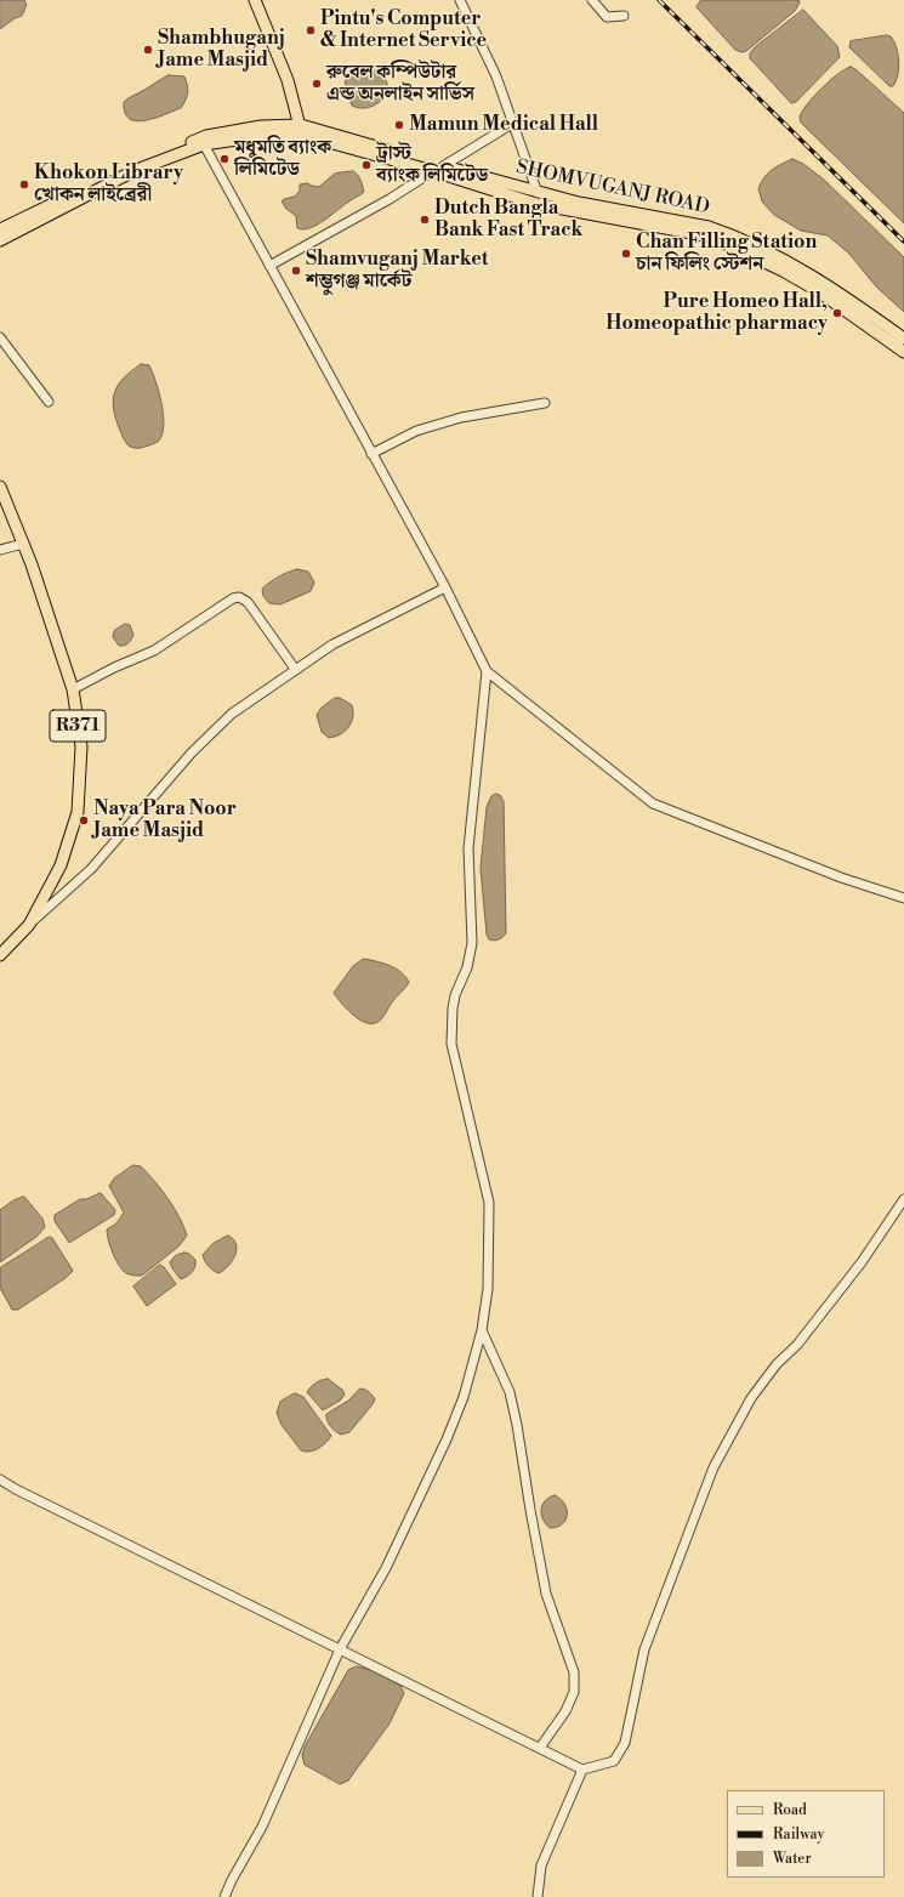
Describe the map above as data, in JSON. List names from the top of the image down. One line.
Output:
{"streets":{"main road":["SHOMVUGANJ ROAD","R371"]},"places":["Pintu's Computer & Internet Service","Shambhuganj Jame Masjid","রুবেল কম্পিউটার এন্ড অনলাইন সার্ভিস","Mamun Medical Hall","মধুমতি ব্যাংক লিমিটেড","ট্রাস্ট ব্যাংক লিমিটেড","Khokon Library খোকন লাইব্রেরী","Dutch Bangla Bank Fast Track","Chan Filling Station চান ফিলিং স্টেশন","Shamvuganj Market শম্ভুগঞ্জ মার্কেট","Pure Homeo Hall, Homeopathic pharmacy","Naya Para Noor Jame Masjid"],"legend":["Road","Railway","Water"]}
